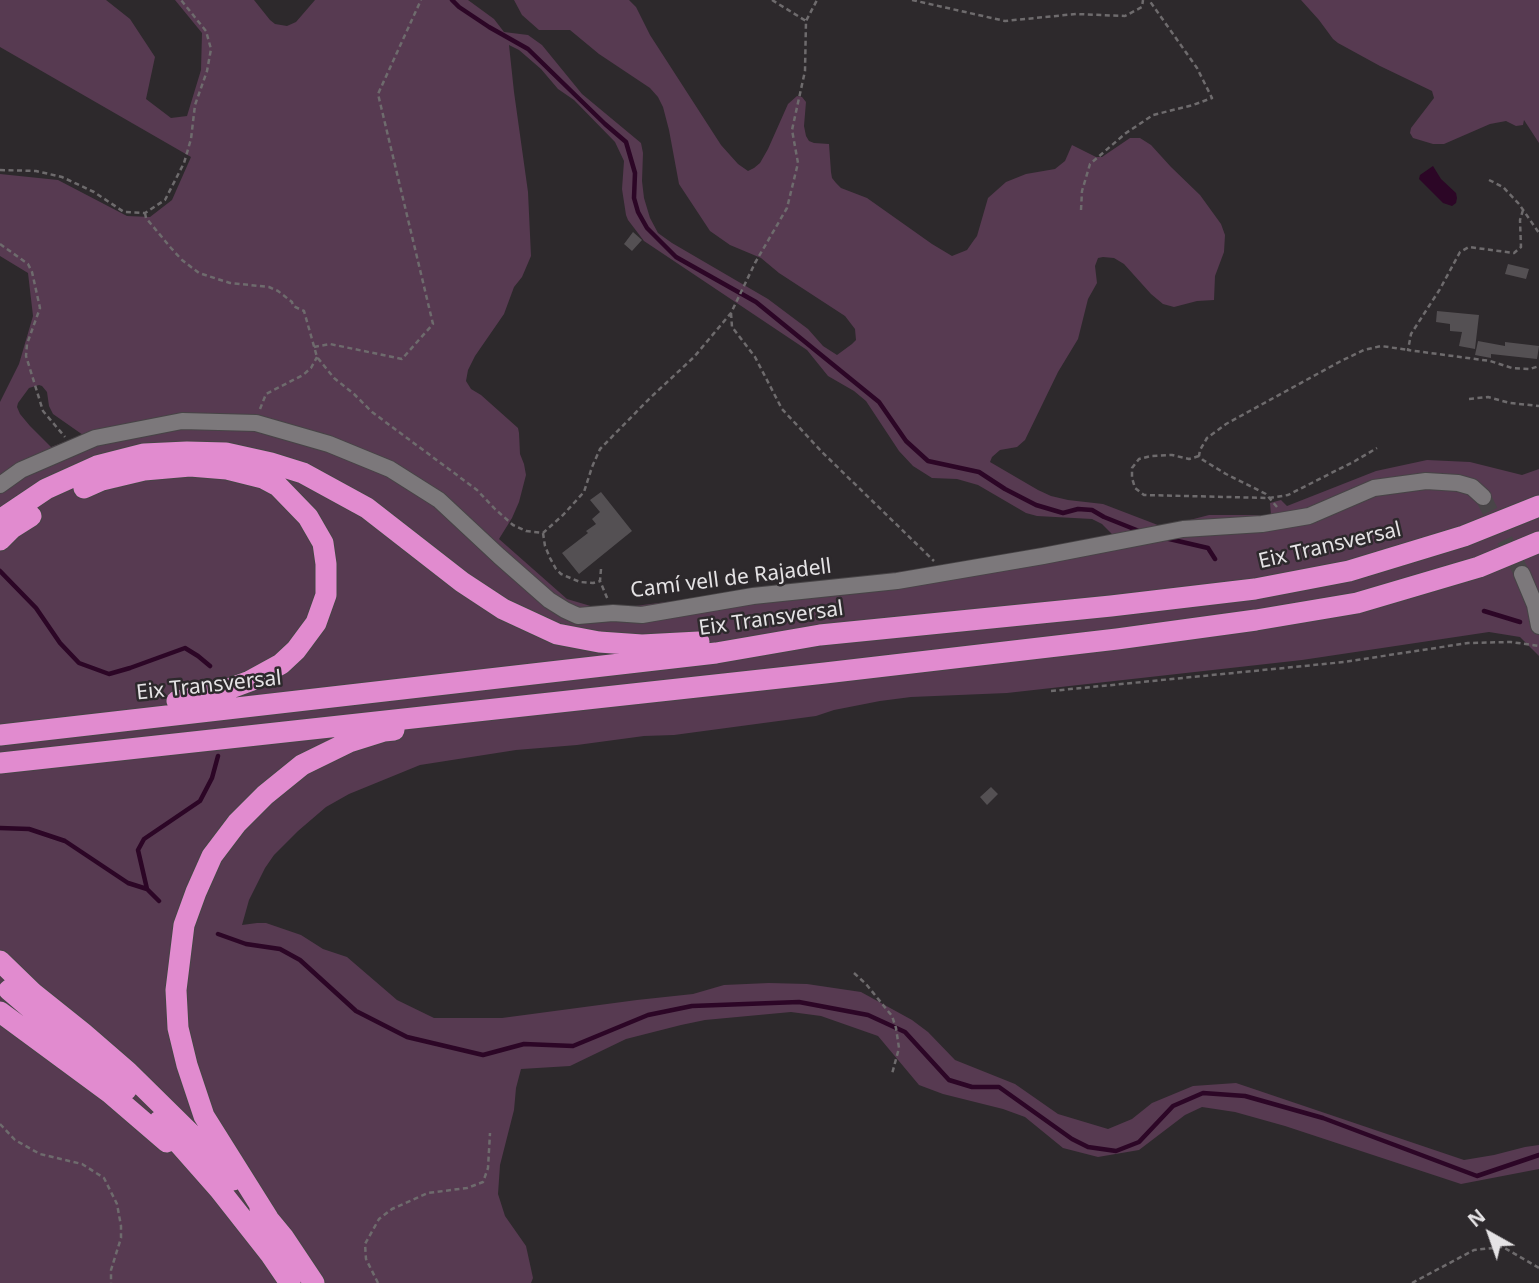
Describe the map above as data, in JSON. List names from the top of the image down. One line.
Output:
{"streets":{"highway":["Eix Transversal"],"street":["Camí vell de Rajadell"]},"north":"top left"}
